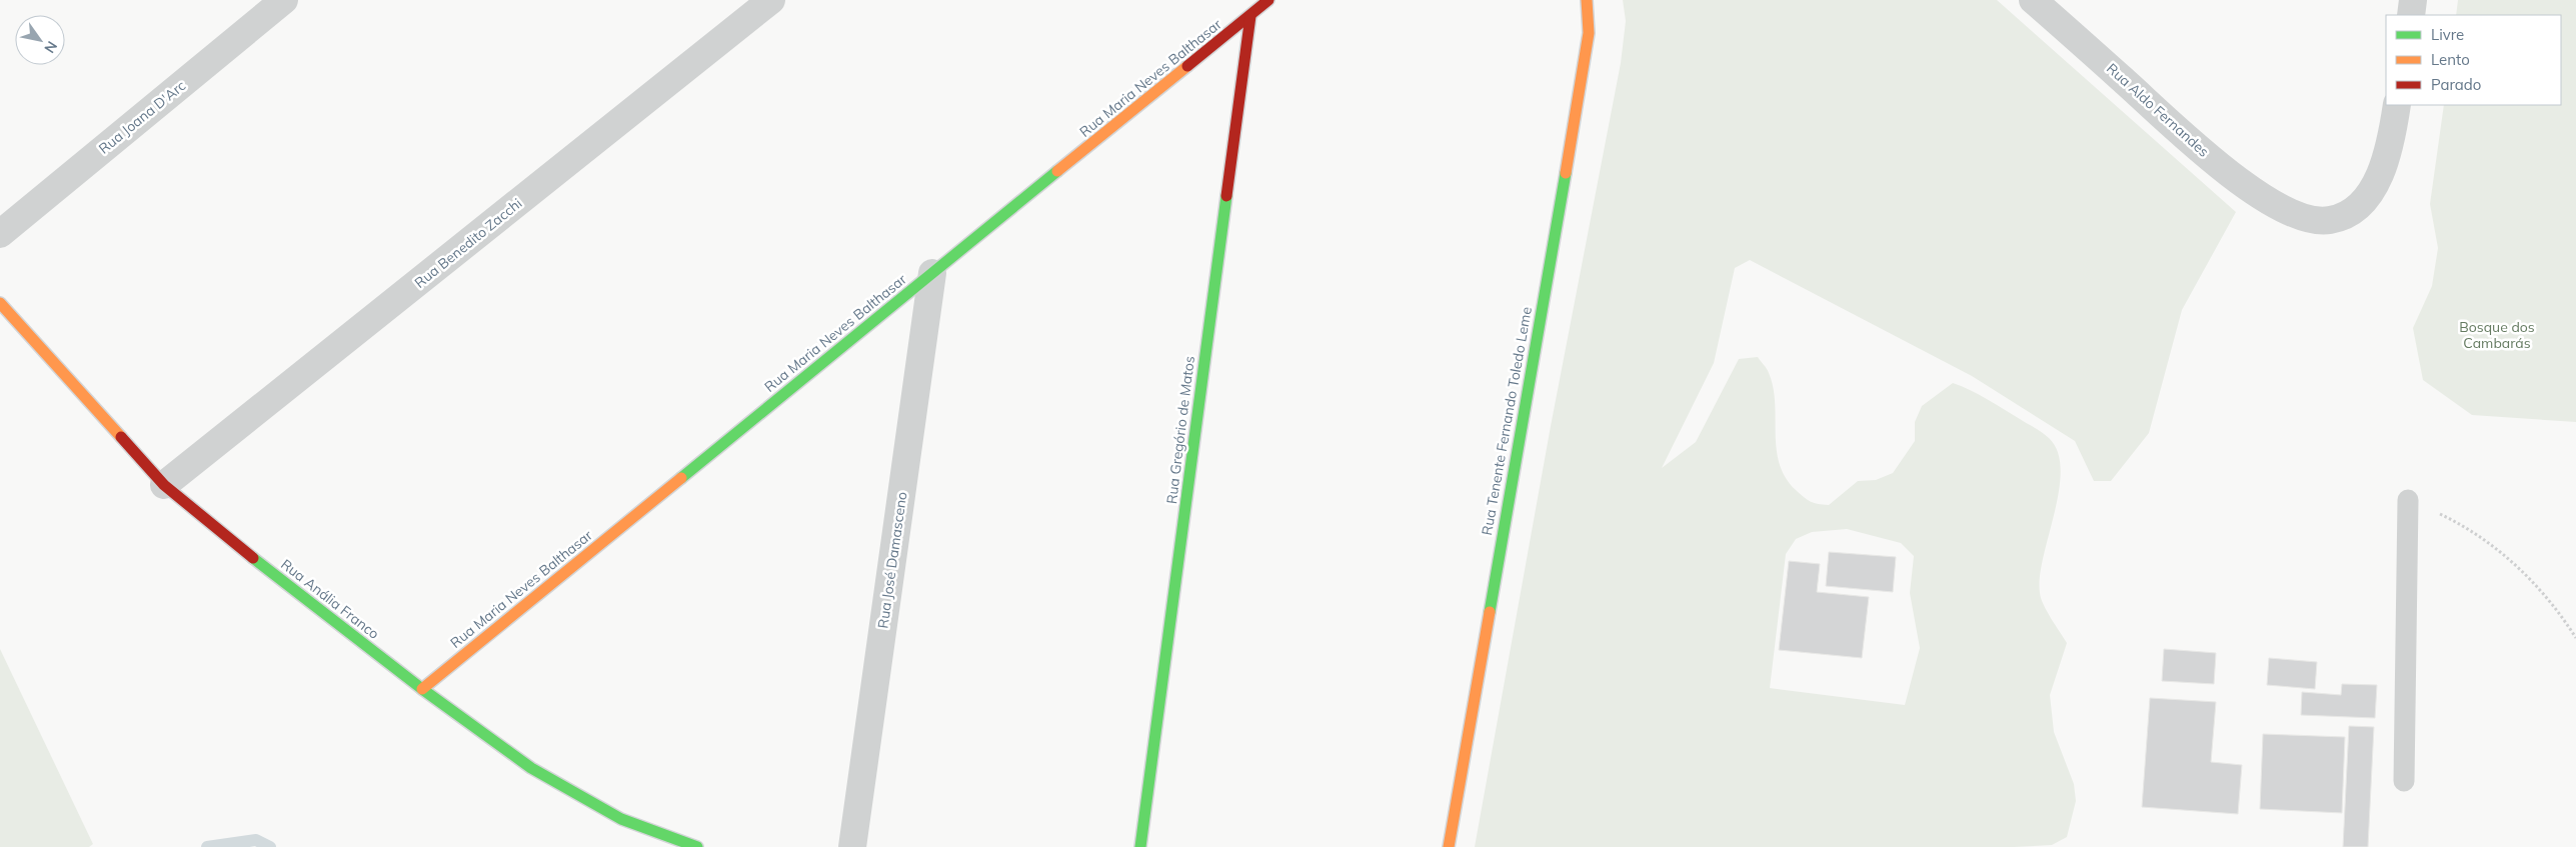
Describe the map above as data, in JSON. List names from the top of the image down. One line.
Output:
{"streets":{"street":["Rua Maria Neves Balthasar","Rua Aldo Fernandes","Rua Joana D'Arc","Rua Benedito Zacchi","Rua Tenente Fernando Toledo Leme","Rua Gregório de Matos","Rua José Damasceno","Rua Anália Franco"]},"crossings":[["Rua Maria Neves Balthasar","Rua Gregório de Matos"],["Rua Maria Neves Balthasar","Rua José Damasceno"],["Rua Maria Neves Balthasar","Rua Anália Franco"],["Rua Benedito Zacchi","Rua Anália Franco"]],"parks":["Bosque dos Cambarás"],"legend":["Livre","Lento","Parado"],"north":"bottom right"}
